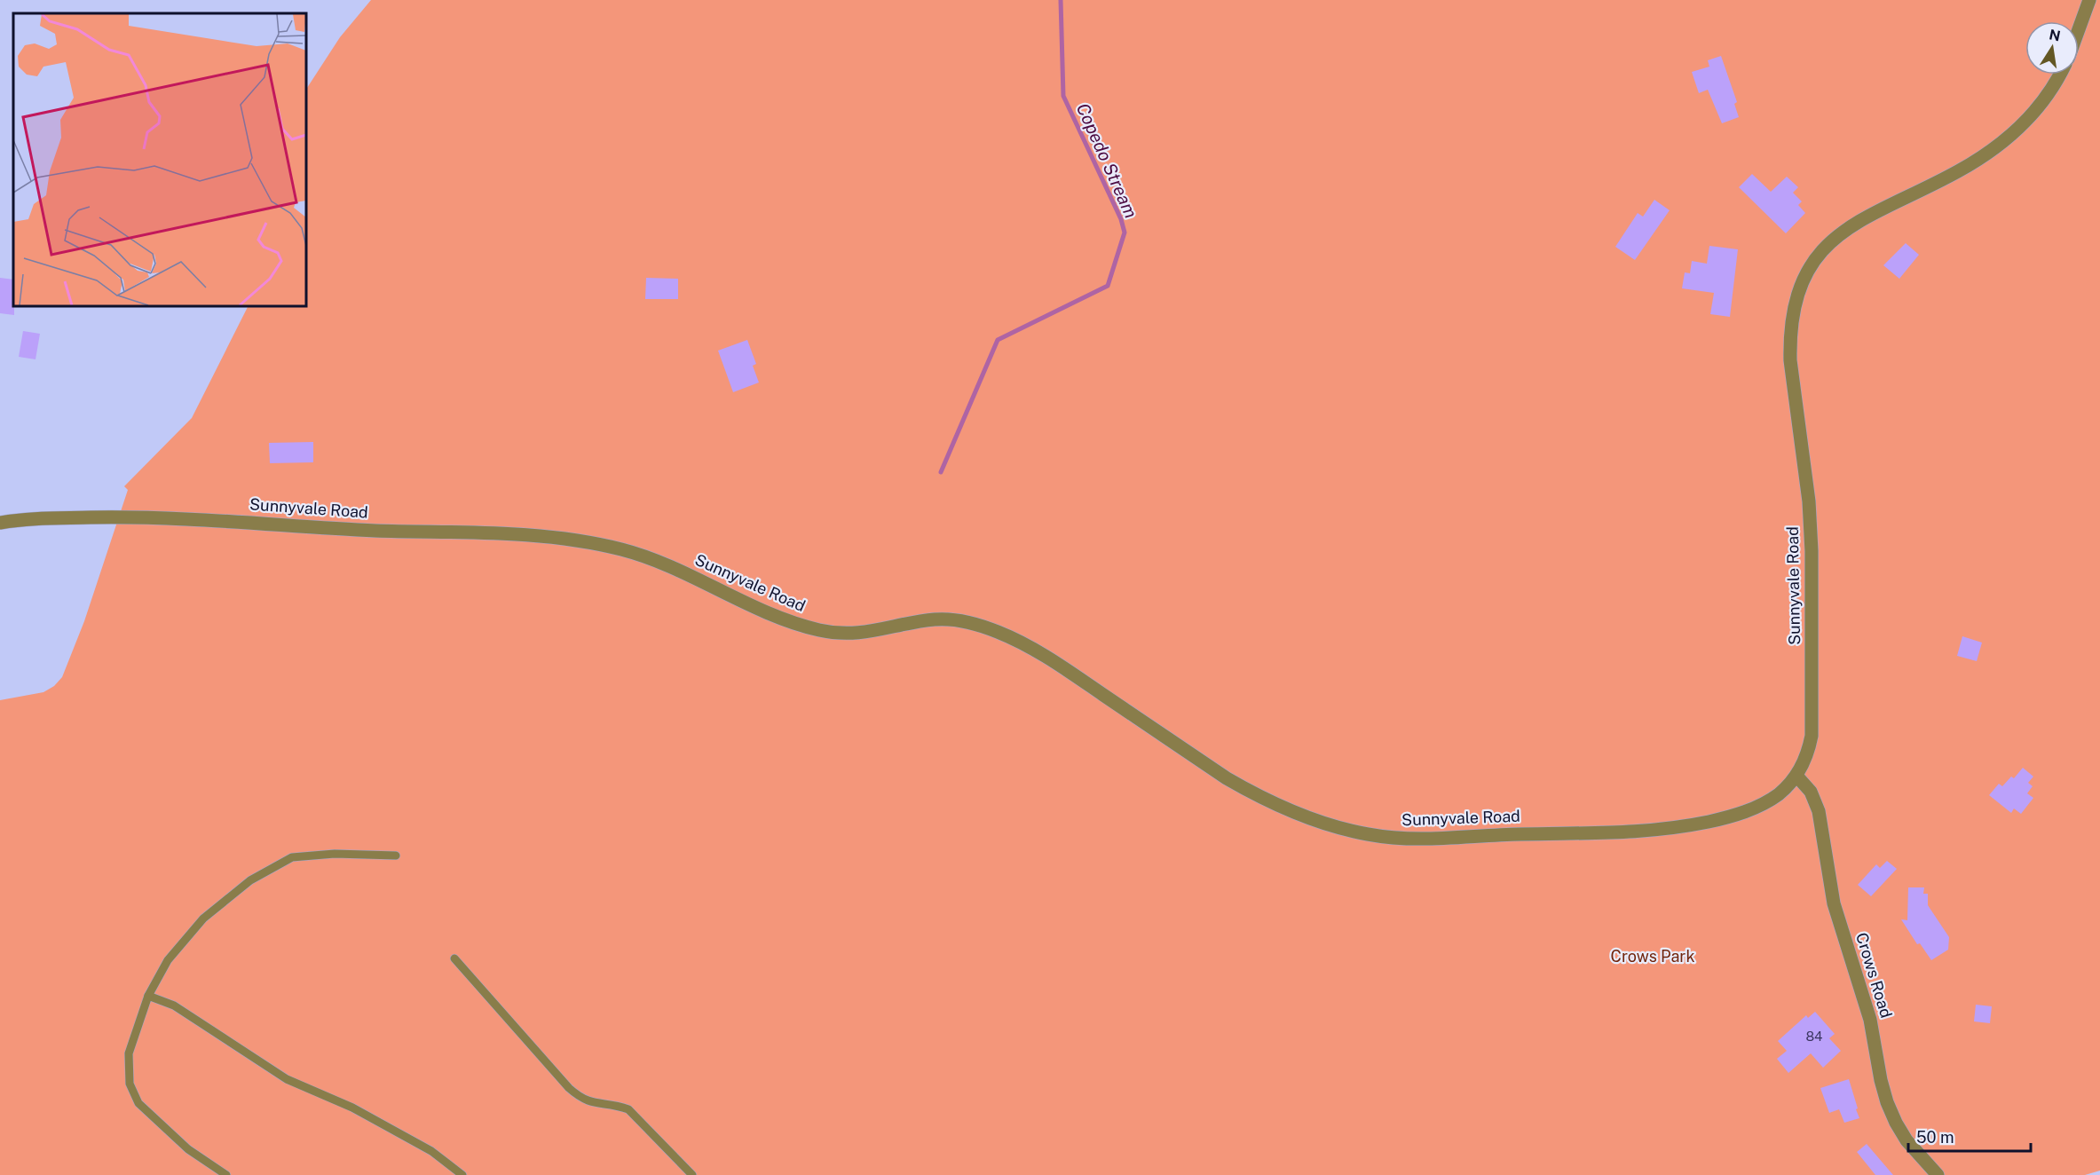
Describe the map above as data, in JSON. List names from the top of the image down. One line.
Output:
{"streets":{"street":["Sunnyvale Road","Crows Road"]},"crossings":[["Sunnyvale Road","Crows Road"]],"water":["Copedo Stream"],"parks":["Crows Park"],"house_numbers":["84"],"scale_bar":"50 m","north":"top"}
